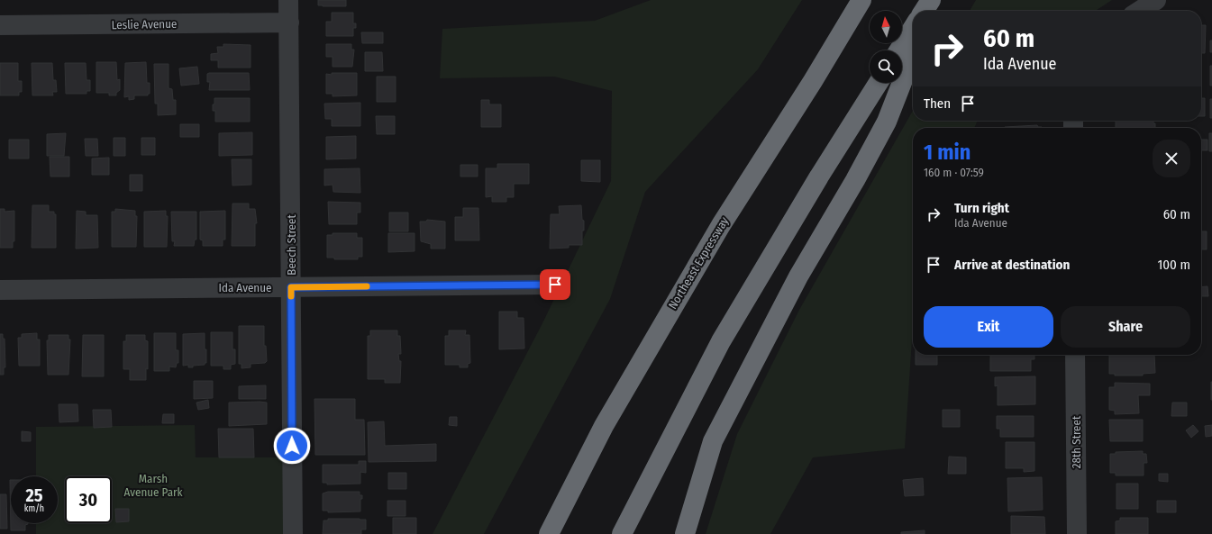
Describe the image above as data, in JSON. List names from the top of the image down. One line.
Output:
{"streets":{"highway":["Northeast Expressway"],"street":["Leslie Avenue","Beech Street","Ida Avenue","28th Street"]},"crossings":[["Leslie Avenue","Beech Street"],["Beech Street","Ida Avenue"]],"parks":["Marsh Avenue Park"],"north":"top","page":{"turn":["60 m","Ida Avenue"],"then":"Then","heading":["1 min","160 m · 07:59"],"list":[{"name":"Turn right","note":"Ida Avenue","value":"60 m"},{"name":"Arrive at destination","value":"100 m"}],"buttons":["Exit","Share"],"speed":"25 km/h","limit":"30"}}
